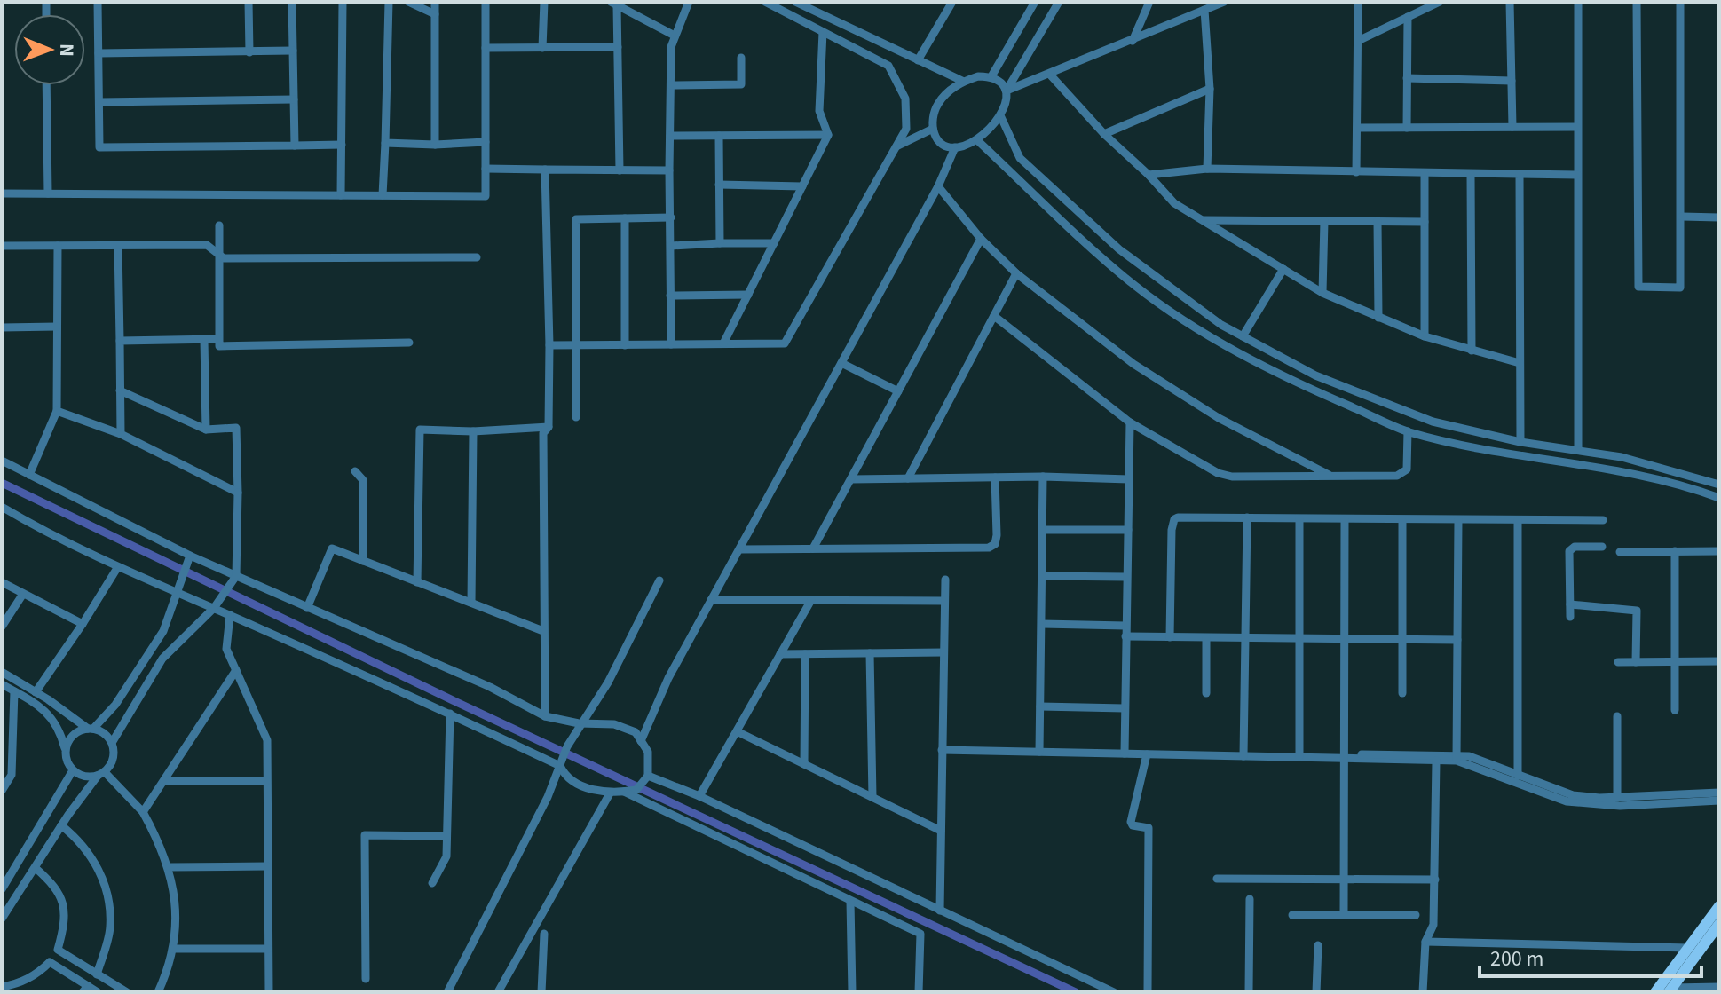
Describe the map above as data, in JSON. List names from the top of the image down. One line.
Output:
{"scale_bar":"200 m","north":"right"}
